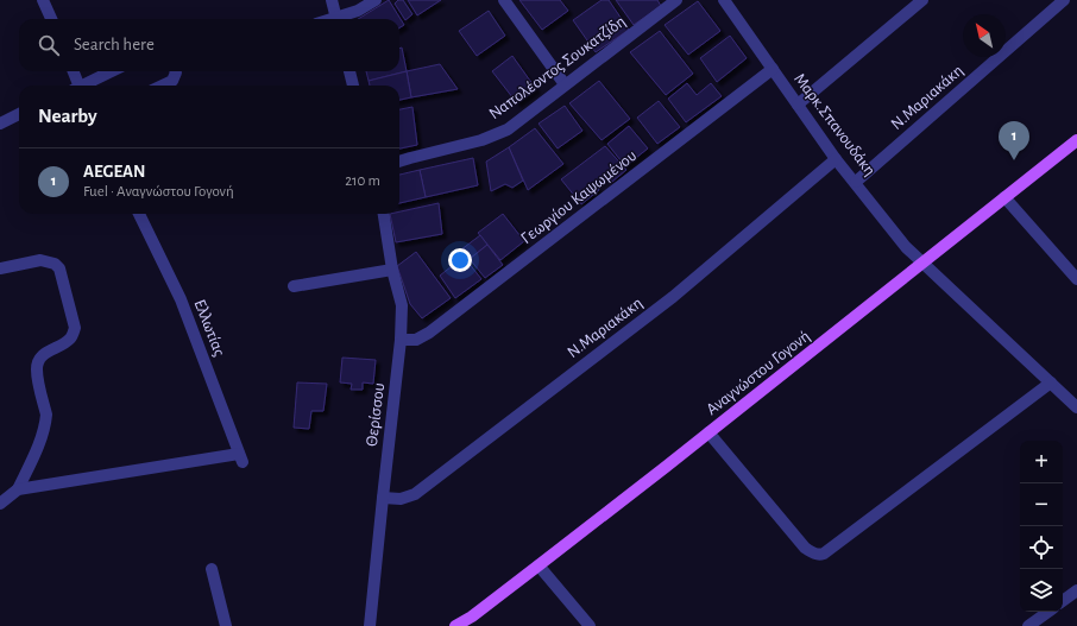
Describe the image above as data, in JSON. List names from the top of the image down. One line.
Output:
{"streets":{"main road":["Αναγνώστου Γογονή"],"street":["Ναπολέοντος Σουκατζίδη","Ν.Μαριακάκη","Μαρκ.Σπανουδάκη","Γεωργίου Καψωμένου","Ελλωτίας","Θερίσσου"]},"crossings":[["Ν.Μαριακάκη","Μαρκ.Σπανουδάκη"],["Ν.Μαριακάκη","Θερίσσου"],["Μαρκ.Σπανουδάκη","Γεωργίου Καψωμένου"],["Μαρκ.Σπανουδάκη","Αναγνώστου Γογονή"],["Γεωργίου Καψωμένου","Θερίσσου"]],"north":"top left","page":{"search":"Search here","heading":"Nearby","pins":"1","list":[{"mark":"1","name":"AEGEAN","note":"Fuel · Αναγνώστου Γογονή","value":"210 m"}],"map_buttons":["+","−"]}}
